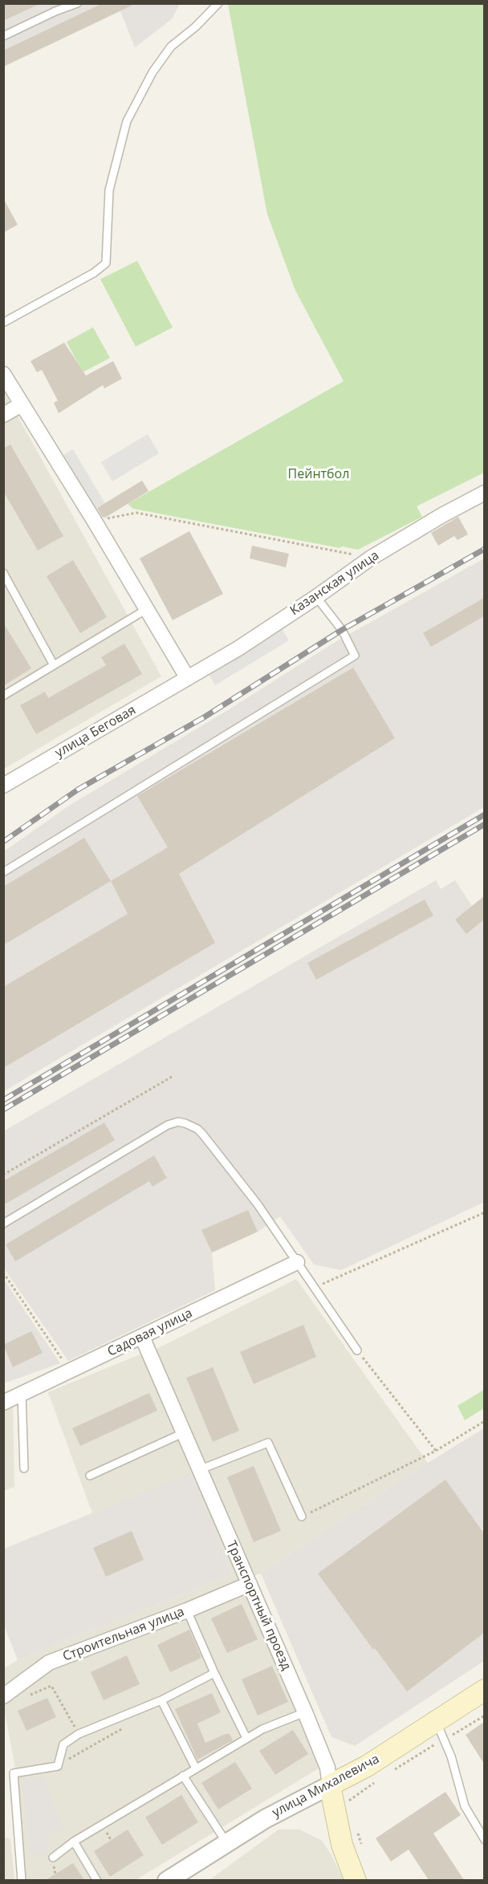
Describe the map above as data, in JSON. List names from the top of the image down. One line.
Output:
{"streets":{"main road":["Транспортный проезд","улица Михалевича"],"street":["Казанская улица","улица Беговая","Садовая улица","Строительная улица"]},"crossings":[["Казанская улица","улица Беговая"],["Садовая улица","Транспортный проезд"],["Транспортный проезд","Строительная улица"],["Транспортный проезд","улица Михалевича"]],"parks":["Пейнтбол"]}
